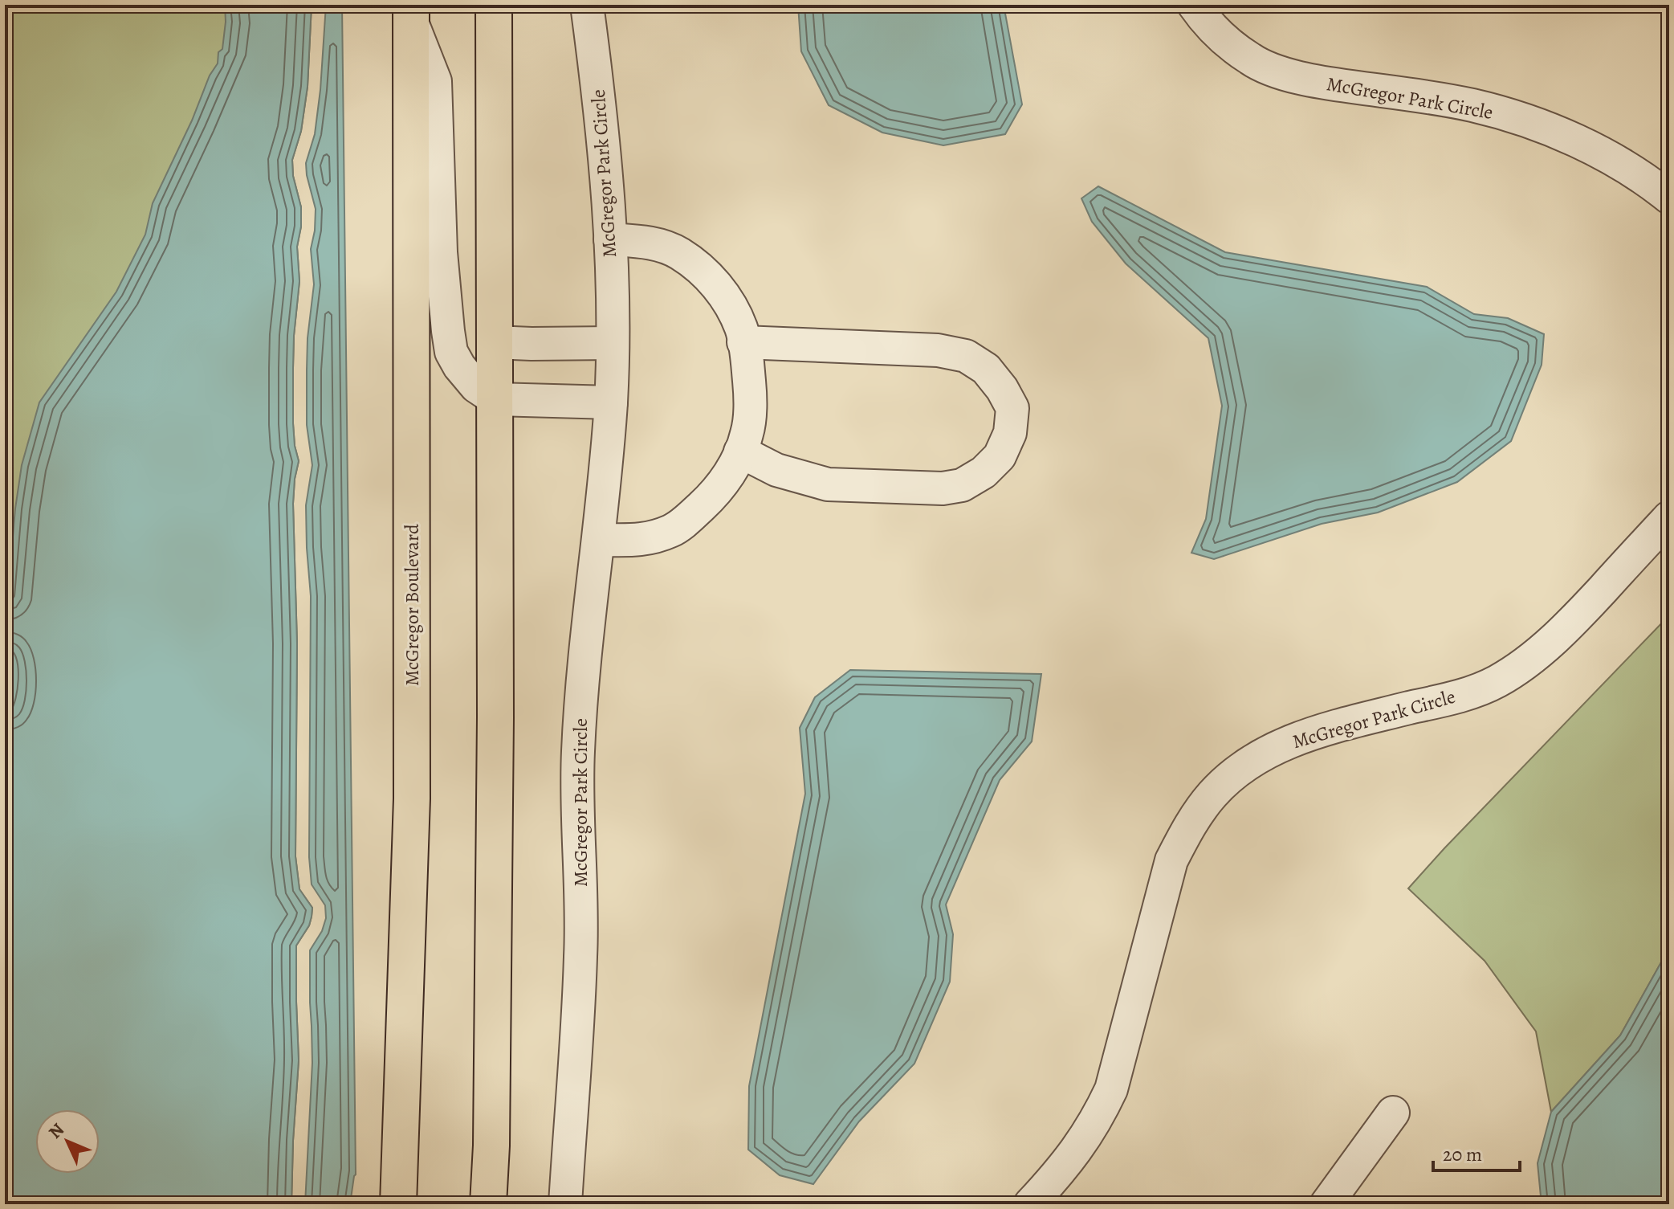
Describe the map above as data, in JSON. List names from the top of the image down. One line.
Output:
{"streets":{"main road":["McGregor Boulevard"],"street":["McGregor Park Circle"]},"scale_bar":"20 m","north":"top left"}
